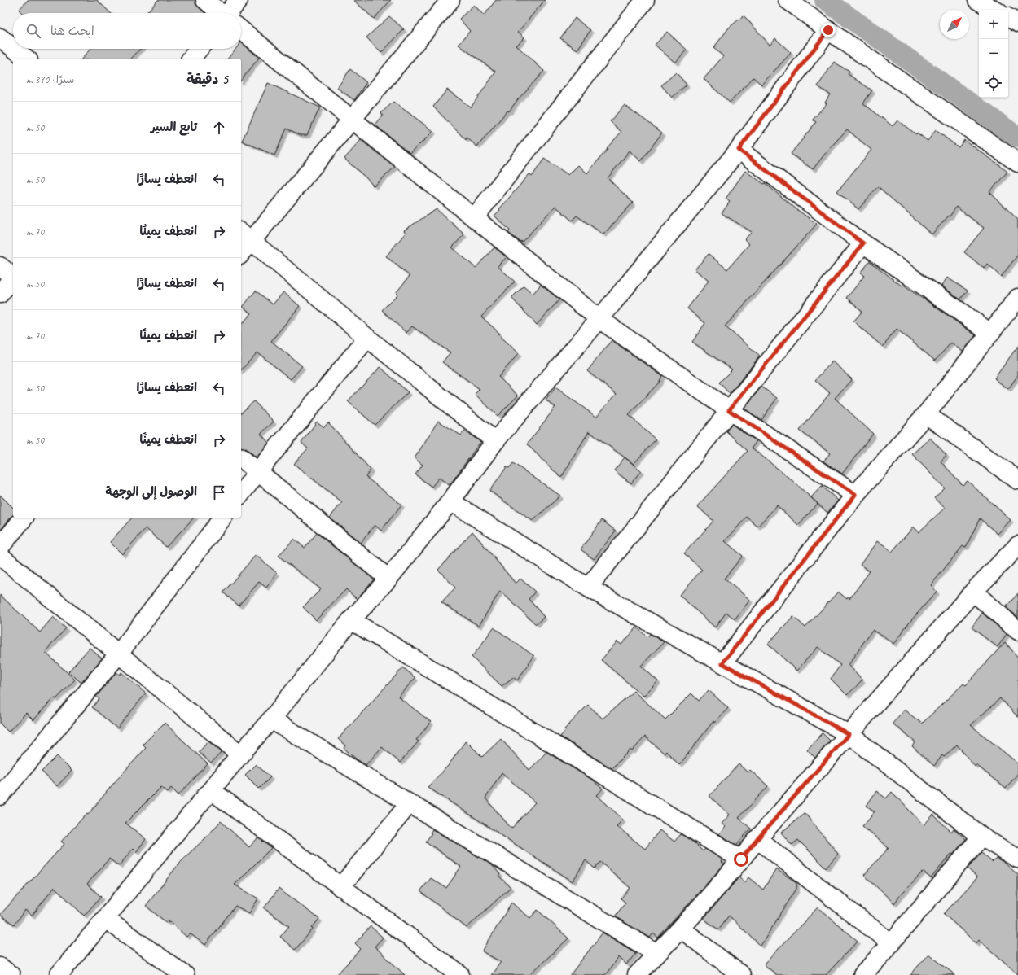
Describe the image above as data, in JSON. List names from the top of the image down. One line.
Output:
{"north":"top right","page":{"map_buttons":["+","−"],"search":"ابحث هنا","heading":["5 دقيقة","سيرًا · 390 m"],"list":[["تابع السير","50 m"],["انعطف يسارًا","50 m"],["انعطف يمينًا","70 m"],["انعطف يسارًا","50 m"],["انعطف يمينًا","70 m"],["انعطف يسارًا","50 m"],["انعطف يمينًا","50 m"],"الوصول إلى الوجهة"]}}
